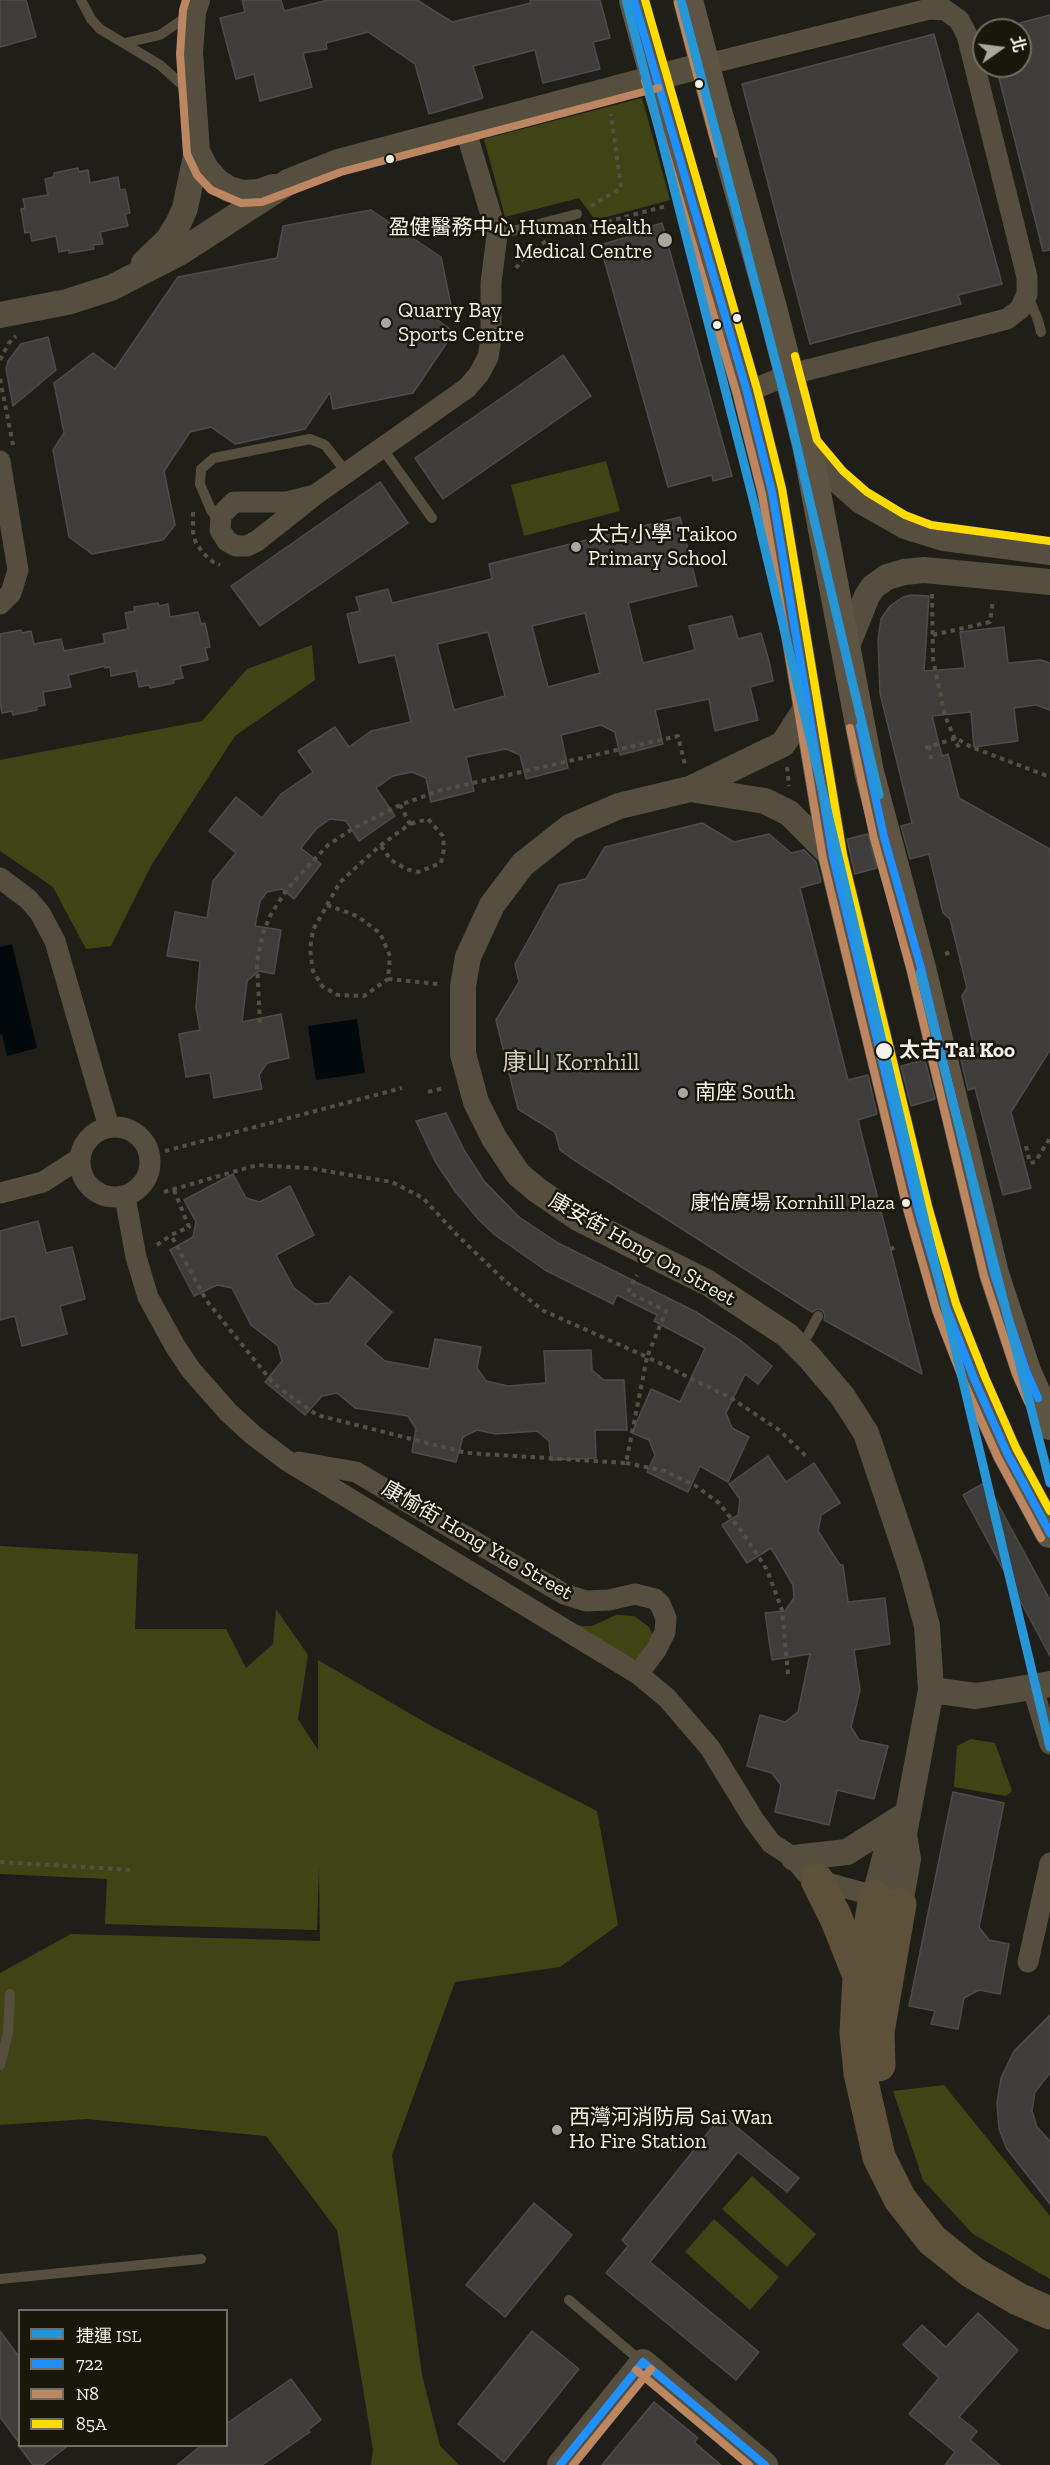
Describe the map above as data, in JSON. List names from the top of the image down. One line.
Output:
{"streets":{"street":["康安街 Hong On Street","康愉街 Hong Yue Street"]},"crossings":[["康安街 Hong On Street","康愉街 Hong Yue Street"]],"districts":["康山 Kornhill"],"places":["盈健醫務中心 Human Health Medical Centre","Quarry Bay Sports Centre","太古小學 Taikoo Primary School","太古 Tai Koo","南座 South","康怡廣場 Kornhill Plaza","西灣河消防局 Sai Wan Ho Fire Station"],"lines":["metro line ISL","transit line 722","transit line N8","transit line 85A"],"legend":["捷運 ISL","722","N8","85A"],"north":"right"}
